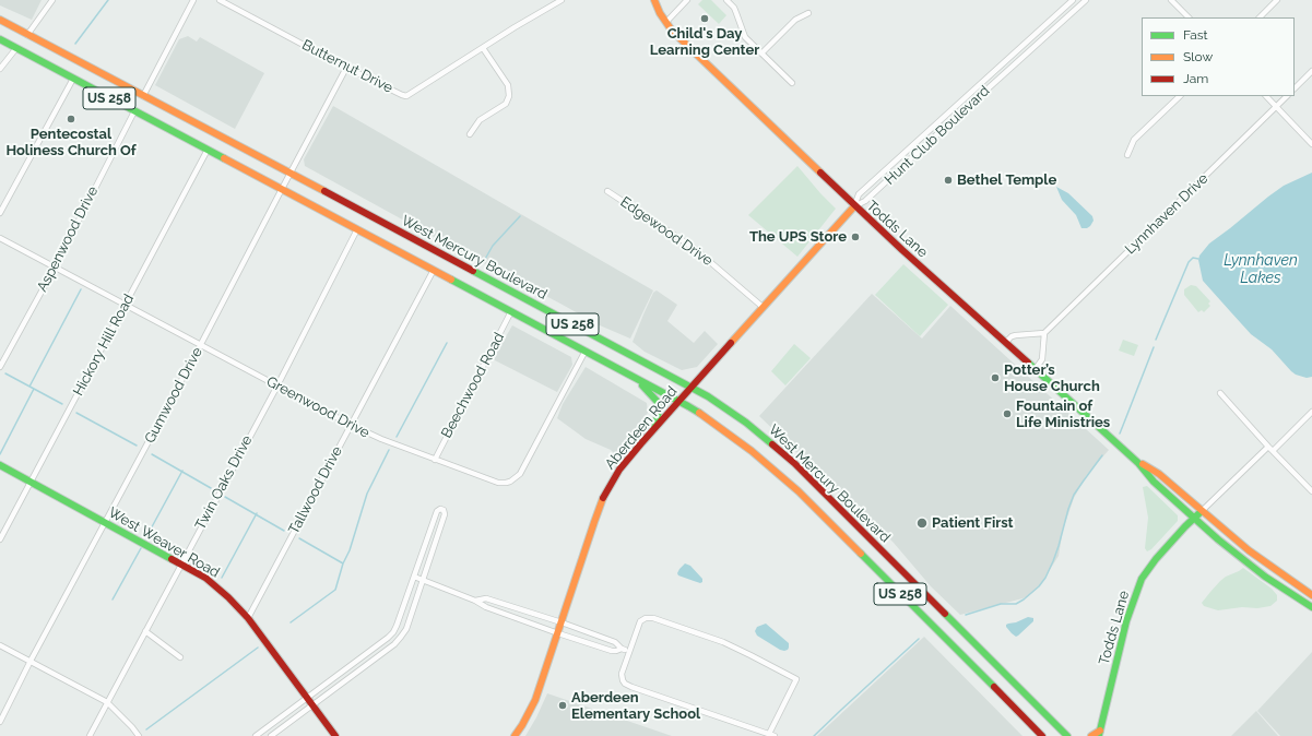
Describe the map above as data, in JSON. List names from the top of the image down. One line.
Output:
{"streets":{"main road":["US 258","Todds Lane","West Mercury Boulevard","Aberdeen Road","West Weaver Road"],"street":["Butternut Drive","Hunt Club Boulevard","Lynnhaven Drive","Edgewood Drive","Aspenwood Drive","Hickory Hill Road","Beechwood Road","Gumwood Drive","Greenwood Drive","Twin Oaks Drive","Tallwood Drive"]},"crossings":[["Butternut Drive","Gumwood Drive"],["Hunt Club Boulevard","Todds Lane"],["Hunt Club Boulevard","Aberdeen Road"],["Todds Lane","Aberdeen Road"],["Edgewood Drive","Aberdeen Road"],["Aspenwood Drive","West Mercury Boulevard"],["Aspenwood Drive","Greenwood Drive"],["West Mercury Boulevard","Hickory Hill Road"],["West Mercury Boulevard","Beechwood Road"],["West Mercury Boulevard","Gumwood Drive"],["West Mercury Boulevard","Greenwood Drive"],["West Mercury Boulevard","Aberdeen Road"],["West Mercury Boulevard","Twin Oaks Drive"],["West Mercury Boulevard","Tallwood Drive"],["Hickory Hill Road","Greenwood Drive"],["Hickory Hill Road","West Weaver Road"],["Beechwood Road","Greenwood Drive"],["Gumwood Drive","Greenwood Drive"],["Gumwood Drive","West Weaver Road"],["Greenwood Drive","Twin Oaks Drive"],["Greenwood Drive","Tallwood Drive"],["Twin Oaks Drive","West Weaver Road"],["Tallwood Drive","West Weaver Road"]],"water":["Lynnhaven Lakes"],"places":["Child's Day Learning Center","Pentecostal Holiness Church Of","Bethel Temple","The UPS Store","Potter’s House Church","Fountain of Life Ministries","Patient First","Aberdeen Elementary School"],"legend":["Fast","Slow","Jam"]}
